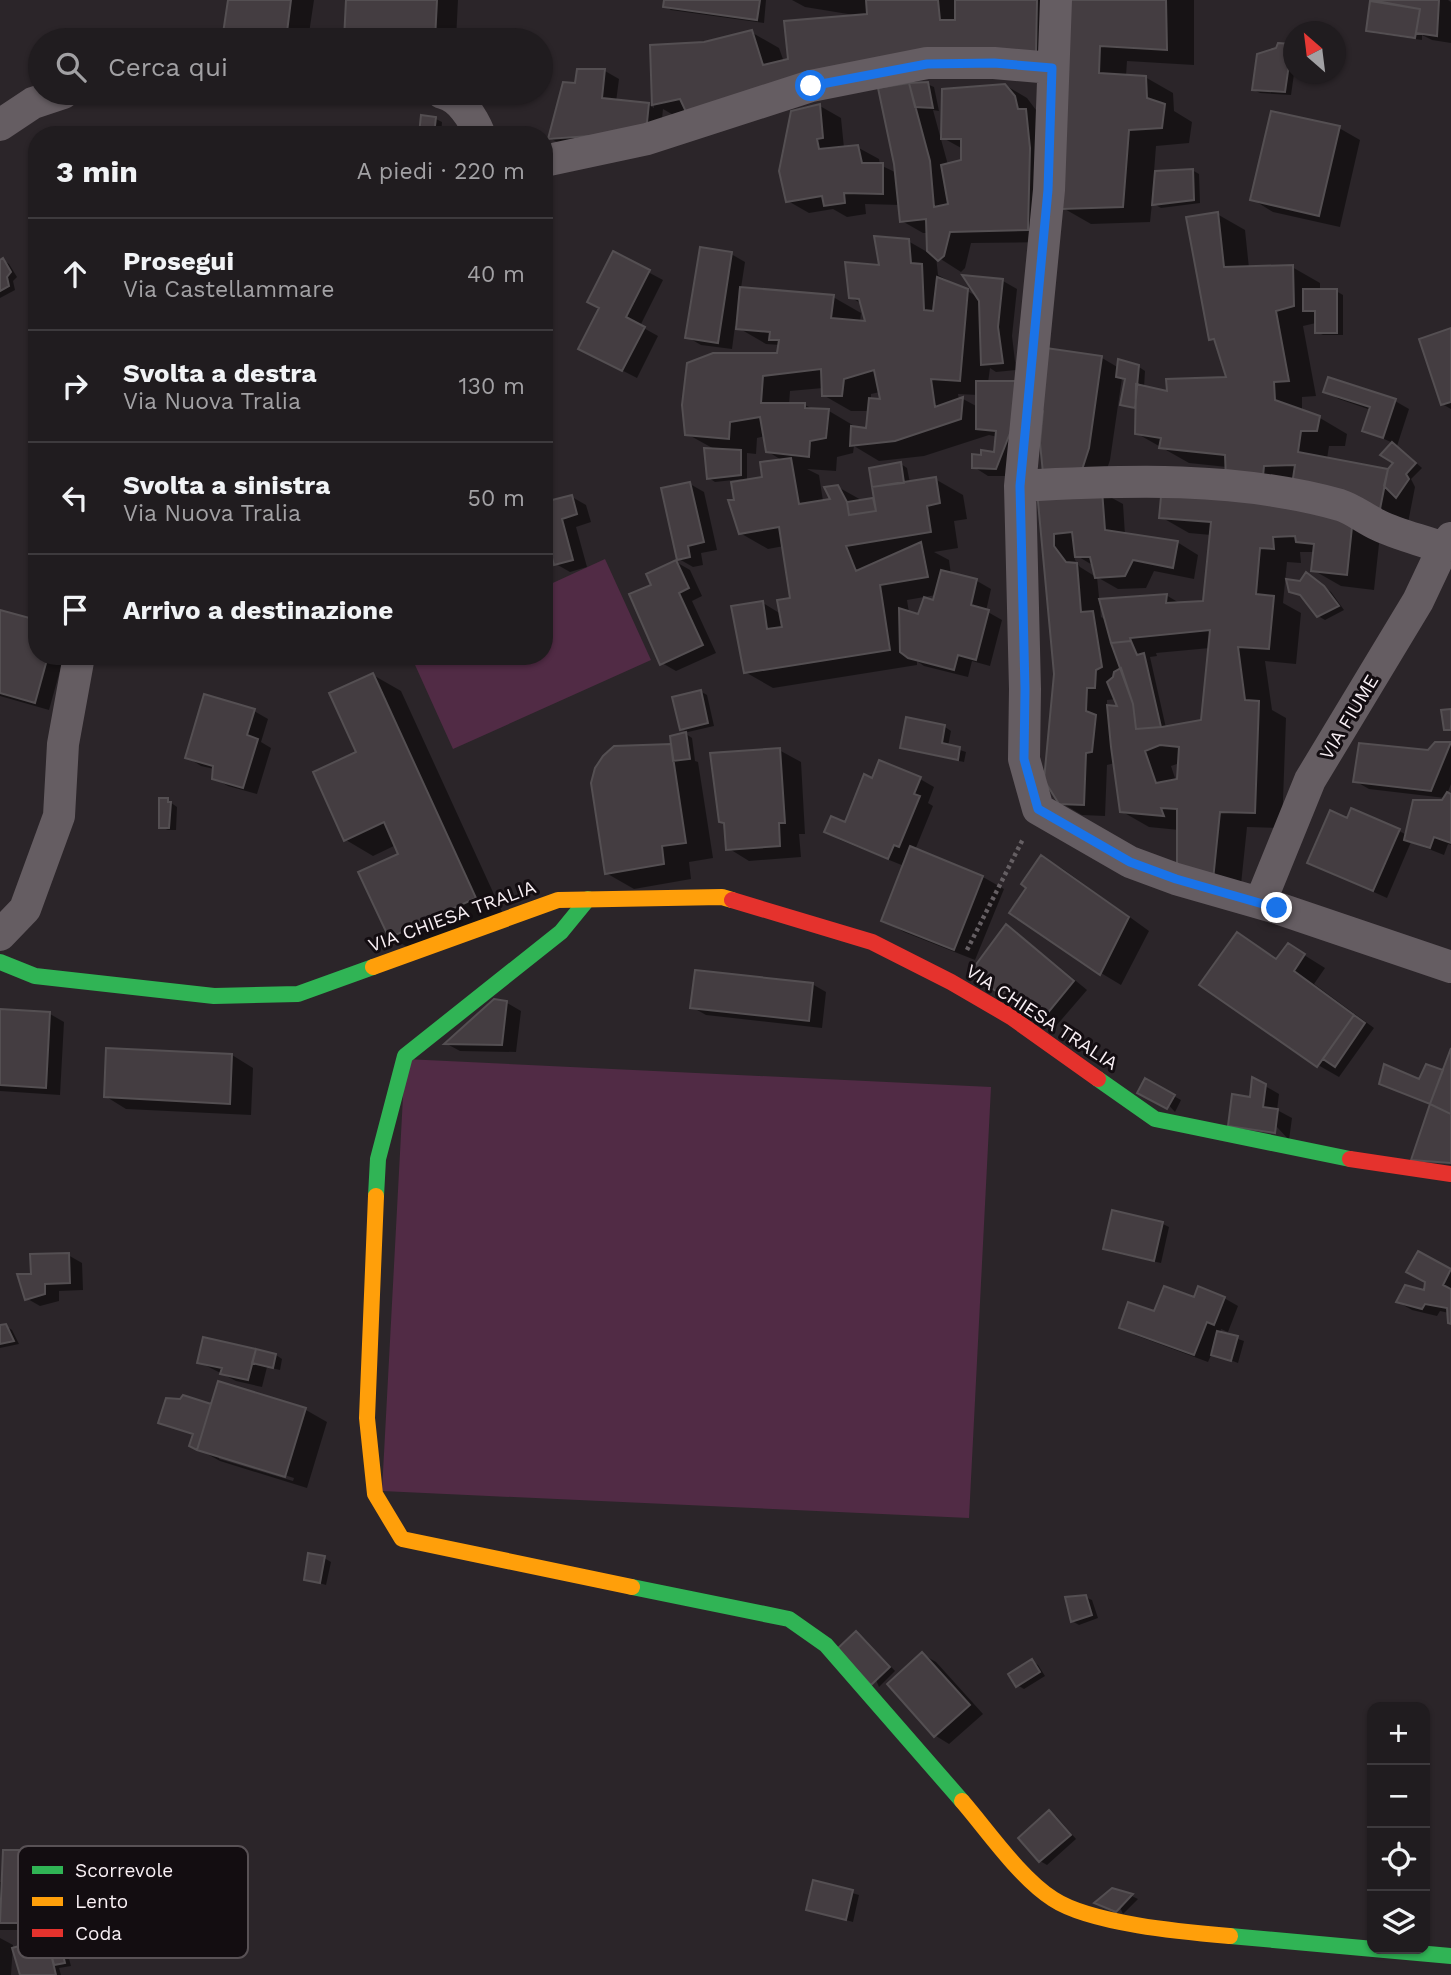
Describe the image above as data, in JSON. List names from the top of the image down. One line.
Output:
{"streets":{"street":["VIA FIUME","VIA CHIESA TRALIA"]},"legend":["Scorrevole","Lento","Coda"],"north":"top left","page":{"search":"Cerca qui","heading":["3 min","A piedi · 220 m"],"list":[["Prosegui","Via Castellammare","40 m"],["Svolta a destra","Via Nuova Tralia","130 m"],["Svolta a sinistra","Via Nuova Tralia","50 m"],"Arrivo a destinazione"],"map_buttons":["+","−"]}}
